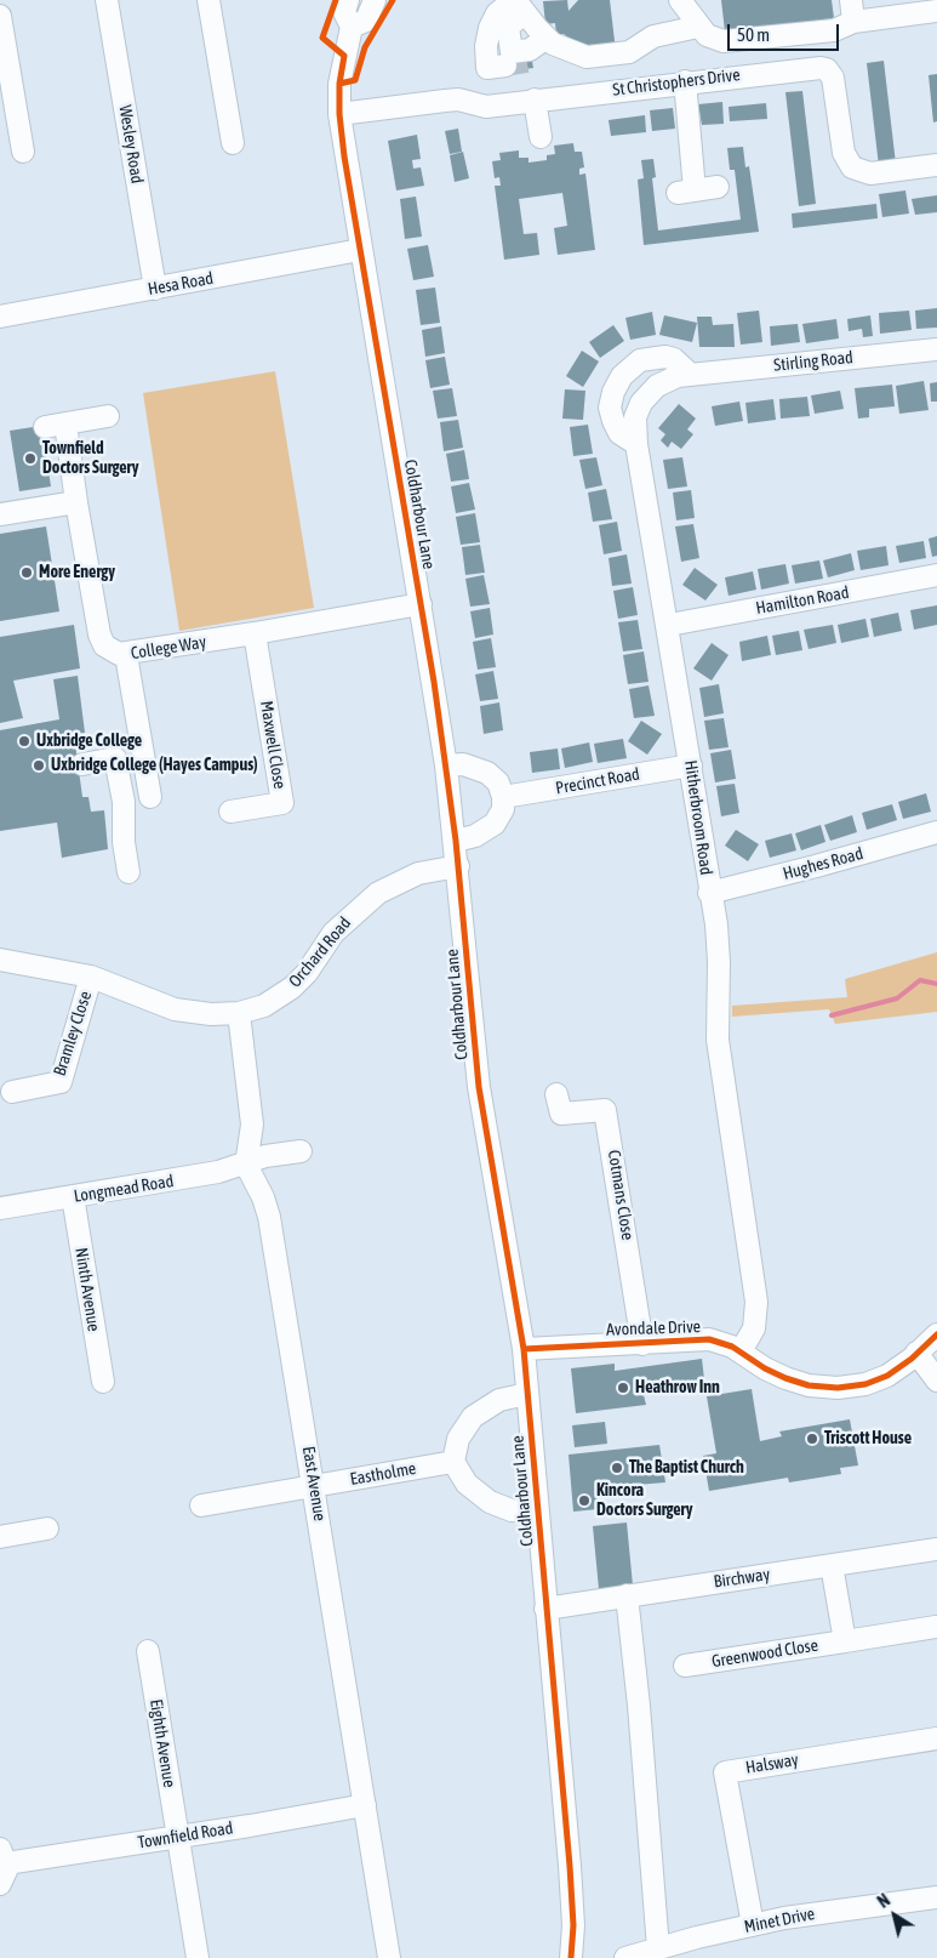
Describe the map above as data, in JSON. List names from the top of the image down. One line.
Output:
{"streets":{"street":["St Christophers Drive","Wesley Road","Hesa Road","Stirling Road","Coldharbour Lane","Hamilton Road","College Way","Maxwell Close","Precinct Road","Hitherbroom Road","Hughes Road","Orchard Road","Bramley Close","Longmead Road","Cotmans Close","Ninth Avenue","Avondale Drive","Eastholme","East Avenue","Birchway","Greenwood Close","Eighth Avenue","Halsway","Townfield Road","Minet Drive"]},"crossings":[["St Christophers Drive","Coldharbour Lane"],["Wesley Road","Hesa Road"],["Hesa Road","Coldharbour Lane"],["Stirling Road","Hitherbroom Road"],["Coldharbour Lane","College Way"],["Coldharbour Lane","Orchard Road"],["Coldharbour Lane","Avondale Drive"],["Coldharbour Lane","Birchway"],["Hamilton Road","Hitherbroom Road"],["College Way","Maxwell Close"],["Precinct Road","Hitherbroom Road"],["Hitherbroom Road","Hughes Road"],["Hitherbroom Road","Avondale Drive"],["Orchard Road","Bramley Close"],["Longmead Road","Ninth Avenue"],["Longmead Road","East Avenue"],["Cotmans Close","Avondale Drive"],["Eastholme","East Avenue"],["East Avenue","Townfield Road"],["Eighth Avenue","Townfield Road"],["Halsway","Minet Drive"]],"places":["Townfield Doctors Surgery","More Energy","Uxbridge College","Uxbridge College (Hayes Campus)","Heathrow Inn","Triscott House","The Baptist Church","Kincora Doctors Surgery"],"scale_bar":"50 m","north":"top left"}
